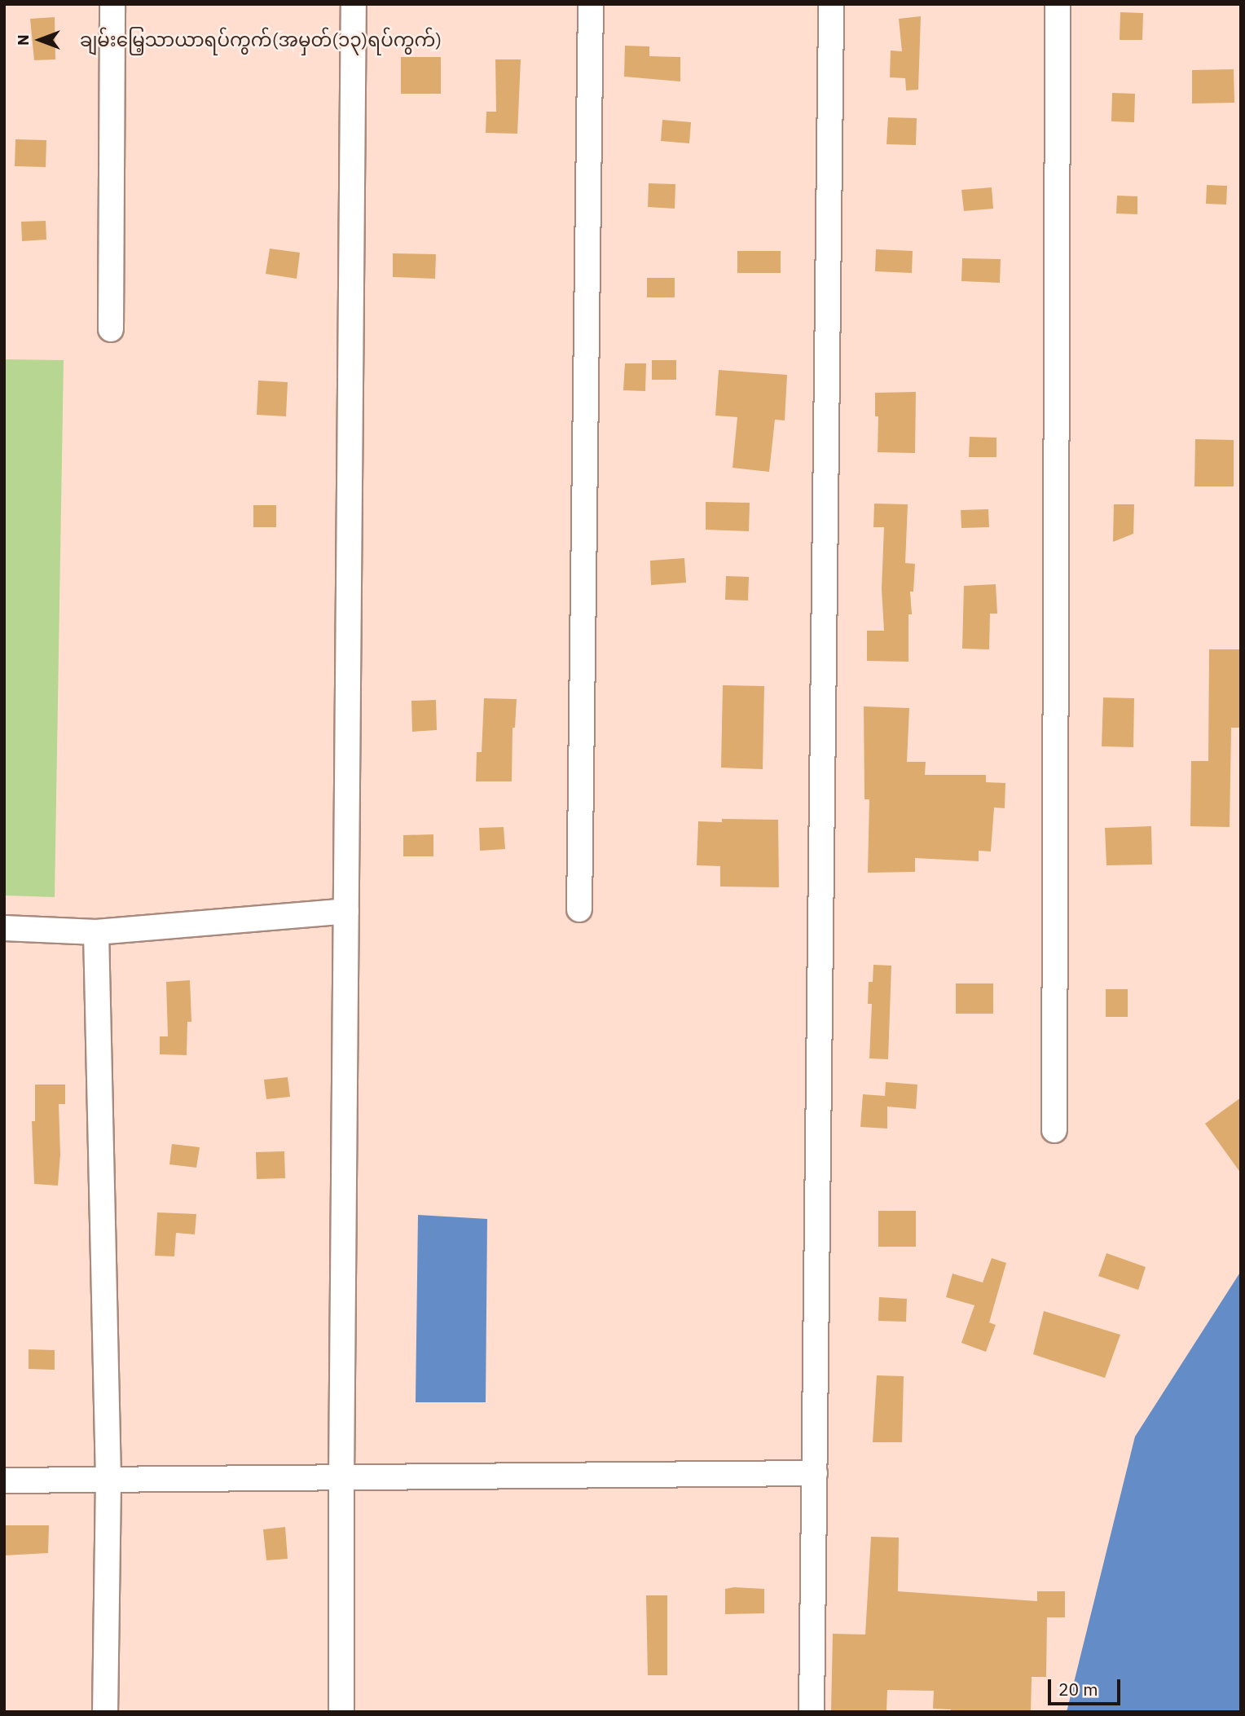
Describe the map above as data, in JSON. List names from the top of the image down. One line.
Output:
{"districts":["ချမ်းမြေ့သာယာရပ်ကွက်(အမှတ်(၁၃)ရပ်ကွက်)"],"scale_bar":"20 m","north":"left"}
